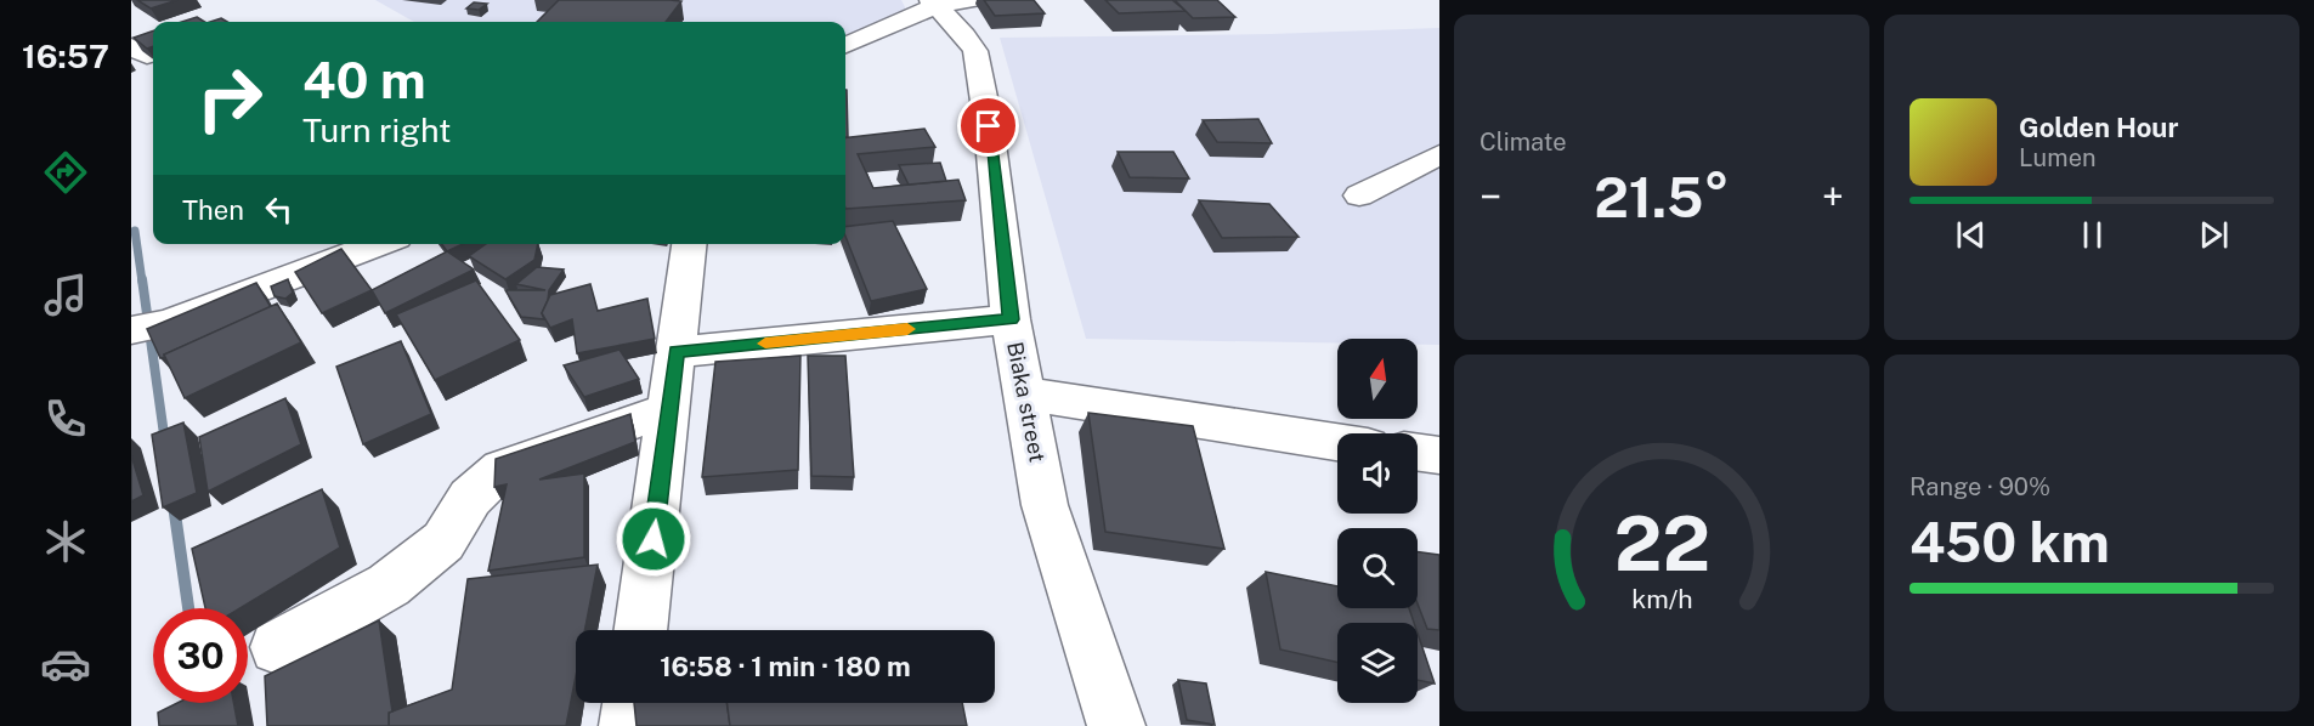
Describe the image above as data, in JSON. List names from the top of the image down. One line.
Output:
{"streets":{"street":["Biaka street"]},"north":"top","page":{"tabs":"16:57","tile":["Climate",["Range · 90%","450 km"]],"turn":["40 m","Turn right"],"song":["Golden Hour","Lumen"],"heat":["−","21.5°","+"],"then":"Then","limit":"30","trip":"16:58 · 1 min · 180 m","gauge":["22","km/h"]}}
